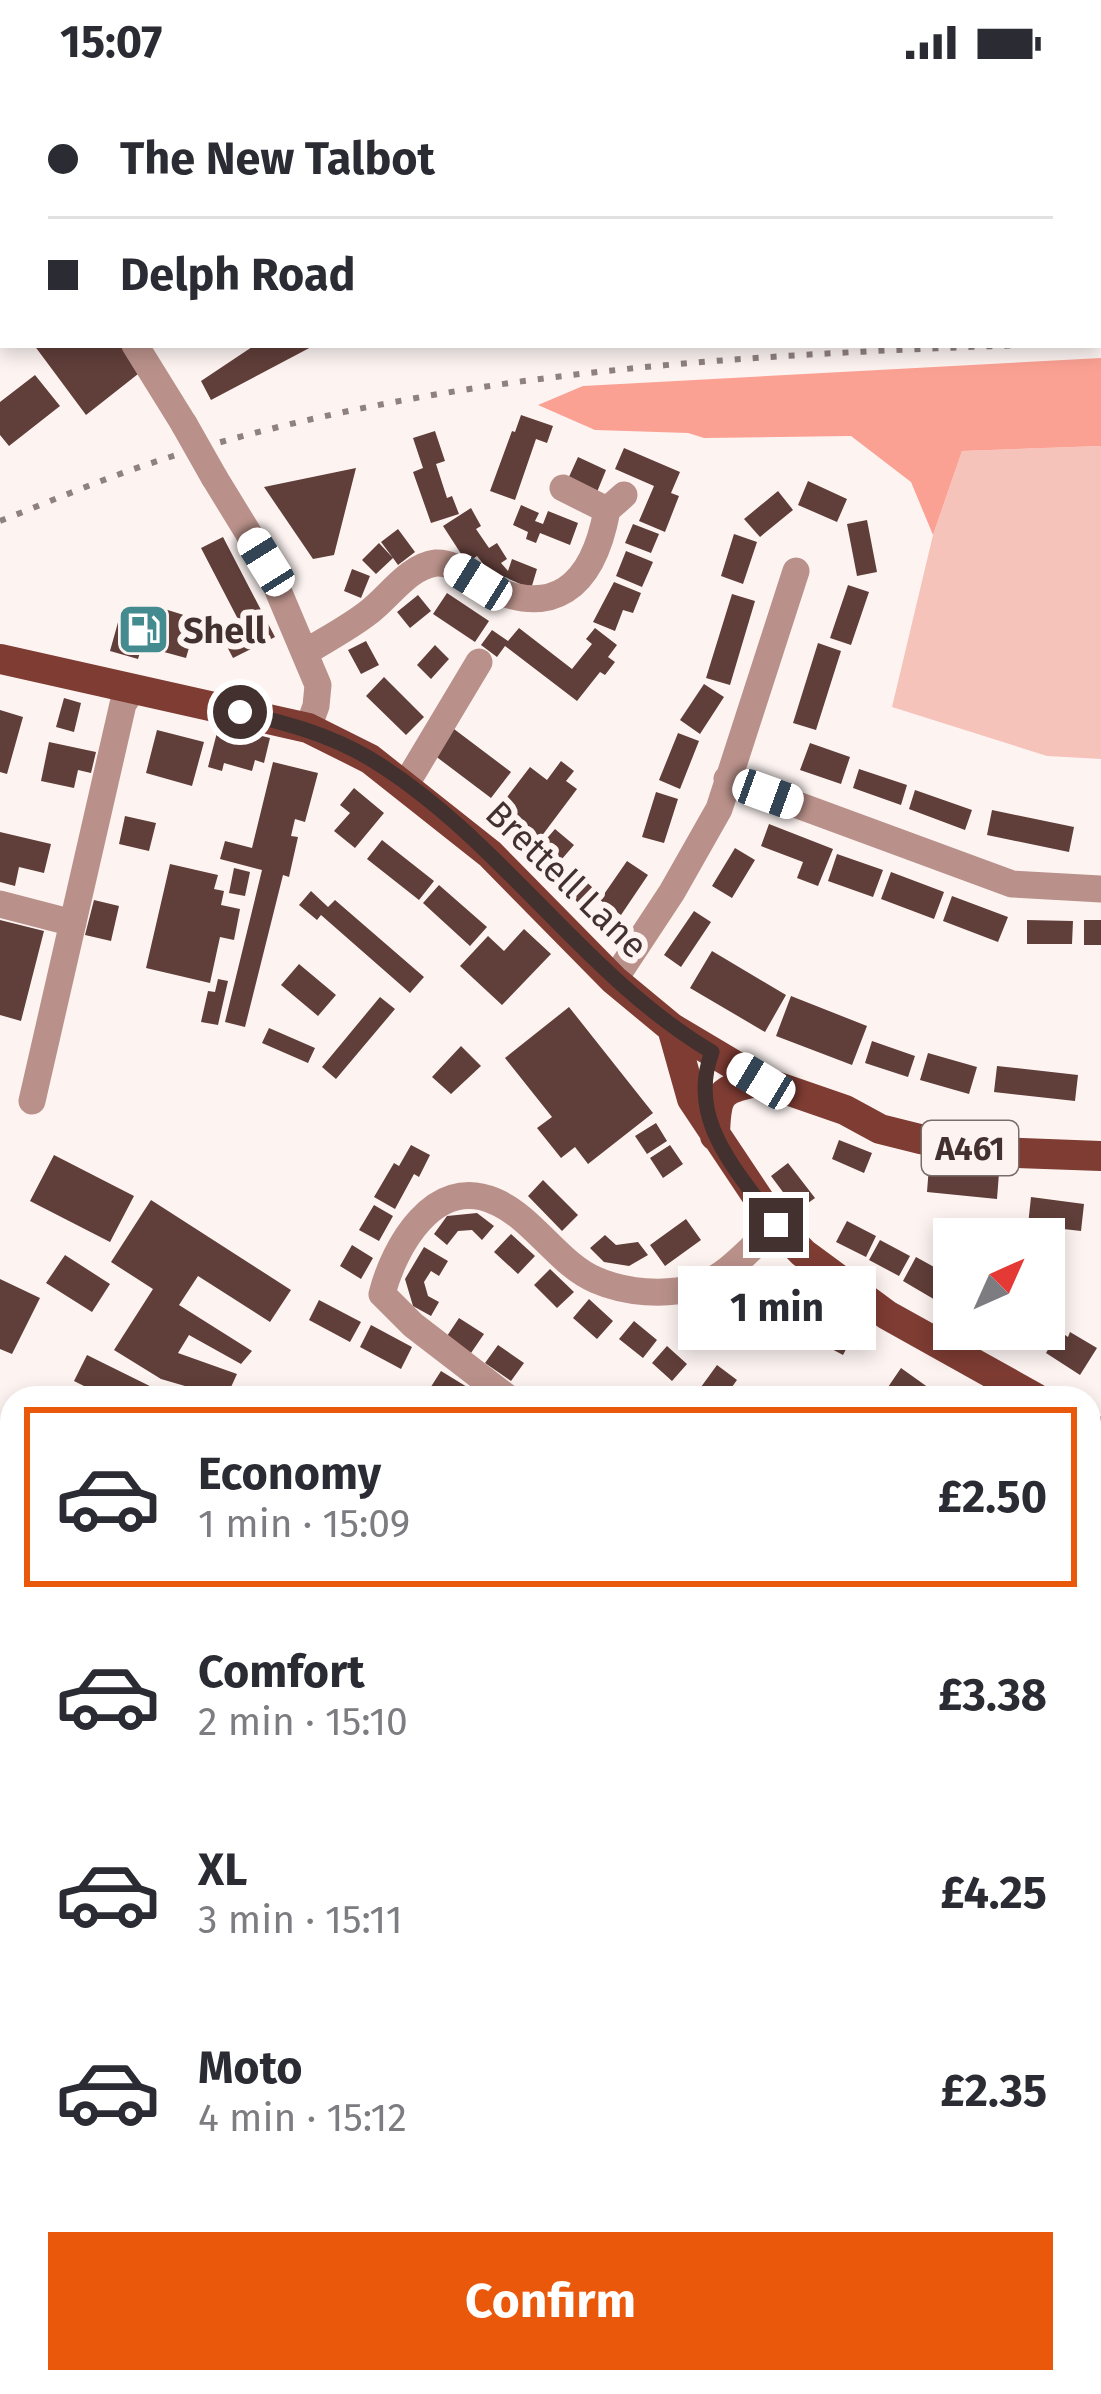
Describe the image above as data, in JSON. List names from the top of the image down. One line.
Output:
{"streets":{"main road":["Brettell Lane","A461"]},"crossings":[["Brettell Lane","A461"]],"places":{"fuel station":["Shell"]},"north":"top right","page":{"status":"15:07","banner":["The New Talbot","Delph Road"],"bubble":"1 min","list":[{"name":"Economy","note":"1 min · 15:09","value":"£2.50"},{"name":"Comfort","note":"2 min · 15:10","value":"£3.38"},{"name":"XL","note":"3 min · 15:11","value":"£4.25"},{"name":"Moto","note":"4 min · 15:12","value":"£2.35"}],"buttons":"Confirm"}}
